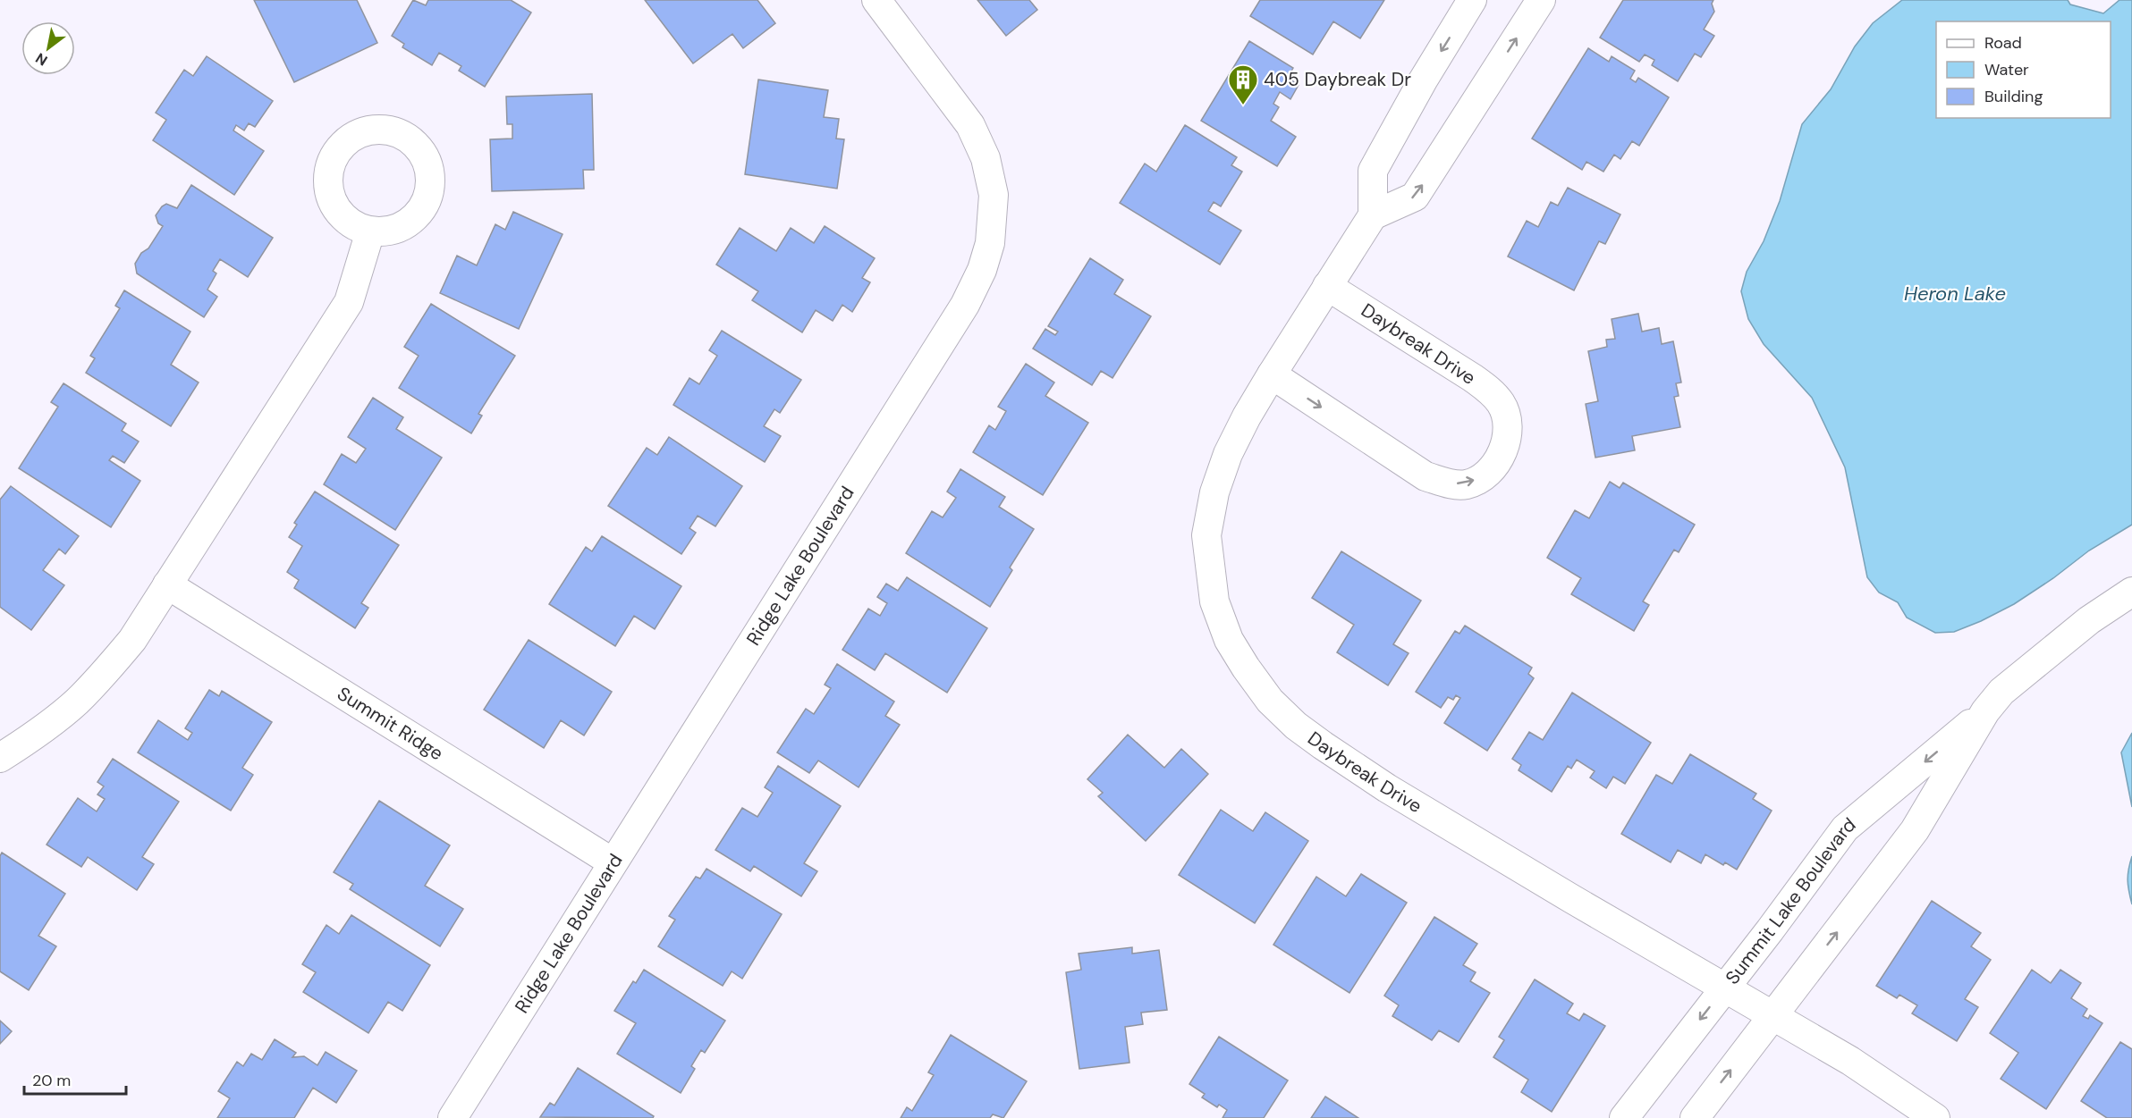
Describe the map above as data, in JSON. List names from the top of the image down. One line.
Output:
{"streets":{"street":["Daybreak Drive","Ridge Lake Boulevard","Summit Ridge","Summit Lake Boulevard"]},"crossings":[["Daybreak Drive","Summit Lake Boulevard"],["Ridge Lake Boulevard","Summit Ridge"]],"water":["Heron Lake"],"places":{"building":["405 Daybreak Dr"]},"legend":["Road","Water","Building"],"scale_bar":"20 m","north":"bottom left"}
